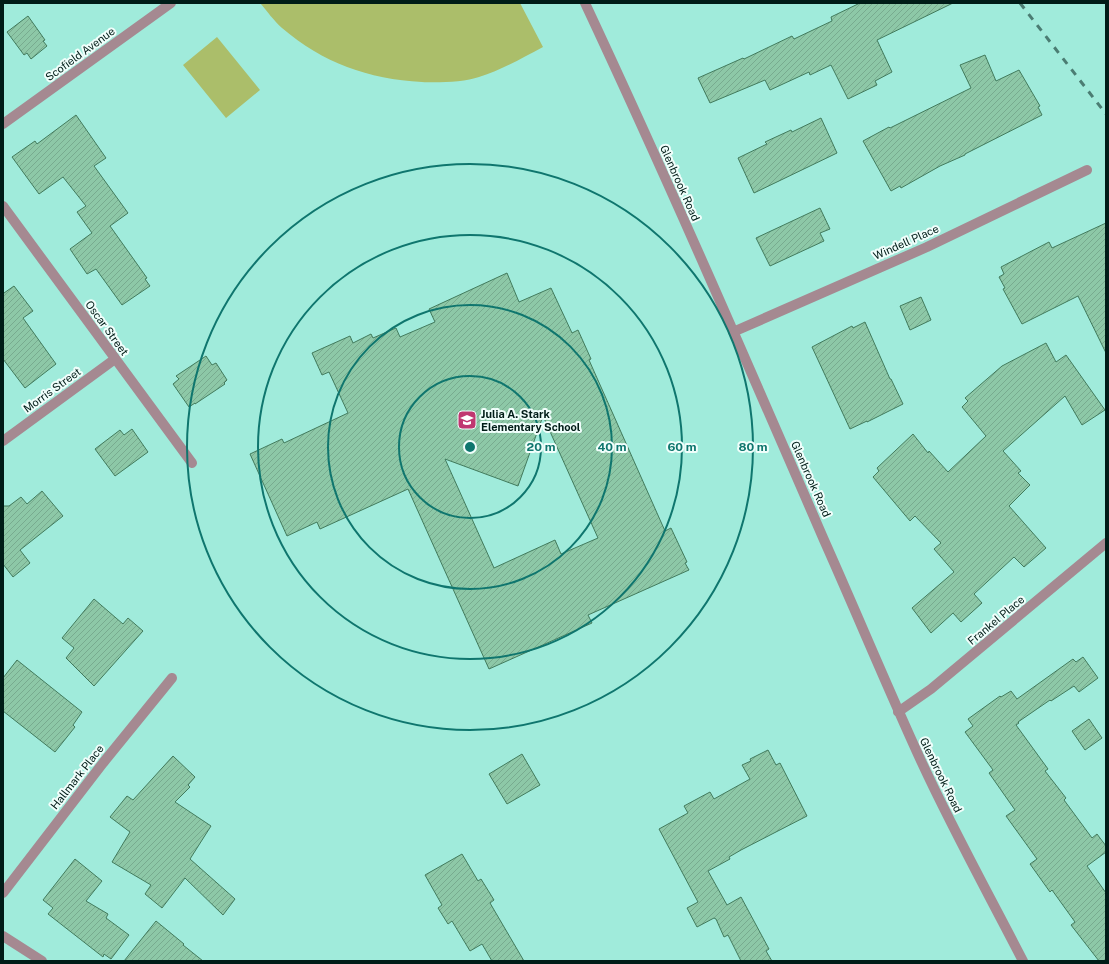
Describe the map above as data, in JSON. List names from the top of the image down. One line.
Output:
{"streets":{"street":["Scofield Avenue","Glenbrook Road","Windell Place","Oscar Street","Morris Street","Frankel Place","Hallmark Place"]},"crossings":[["Glenbrook Road","Windell Place"],["Glenbrook Road","Frankel Place"],["Oscar Street","Morris Street"]],"places":{"school or university":["Julia A. Stark Elementary School"]},"rings":["20 m","40 m","60 m","80 m"]}
